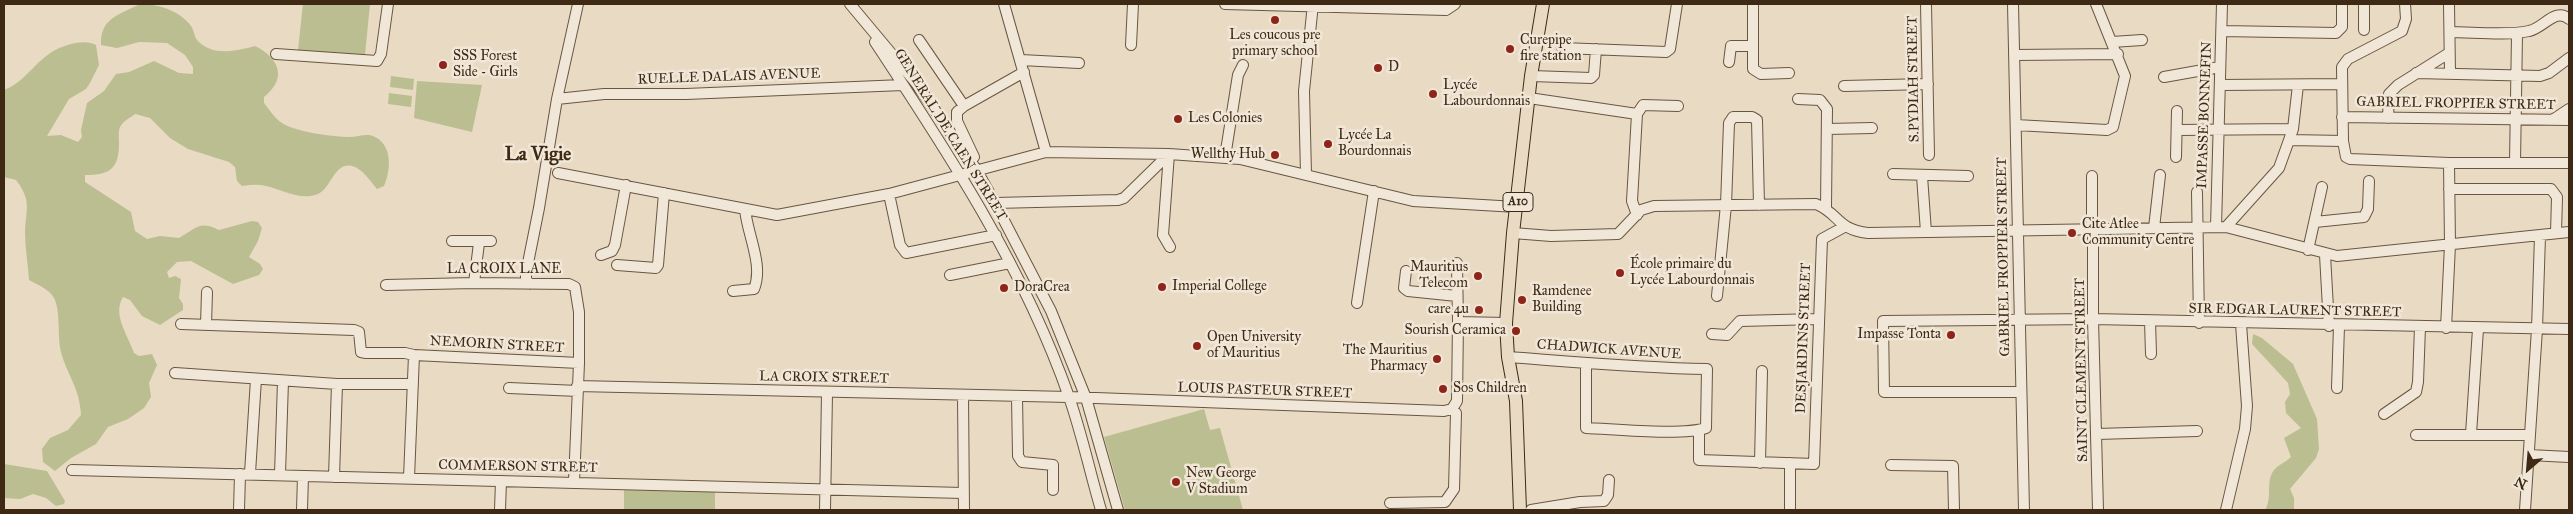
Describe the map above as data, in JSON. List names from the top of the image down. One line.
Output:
{"streets":{"main road":["A10"],"street":["RUELLE DALAIS AVENUE","S.PYDIAH STREET","GABRIEL FROPPIER STREET","IMPASSE BONNEFIN","GENERAL DE CAEN STREET","LA CROIX LANE","SIR EDGAR LAURENT STREET","DESJARDINS STREET","NEMORIN STREET","CHADWICK AVENUE","SAINT CLEMENT STREET","LA CROIX STREET","LOUIS PASTEUR STREET","COMMERSON STREET"]},"crossings":[["RUELLE DALAIS AVENUE","GENERAL DE CAEN STREET"],["GABRIEL FROPPIER STREET","SIR EDGAR LAURENT STREET"],["GENERAL DE CAEN STREET","LA CROIX STREET"],["GENERAL DE CAEN STREET","LOUIS PASTEUR STREET"],["A10","CHADWICK AVENUE"],["LA CROIX LANE","NEMORIN STREET"],["LA CROIX LANE","LA CROIX STREET"],["LA CROIX LANE","COMMERSON STREET"],["SIR EDGAR LAURENT STREET","SAINT CLEMENT STREET"],["LA CROIX STREET","LOUIS PASTEUR STREET"]],"districts":["La Vigie"],"places":["Les coucous pre primary school","Curepipe fire station","SSS Forest Side - Girls","D","Lycée Labourdonnais","Les Colonies","Lycée La Bourdonnais","Wellthy Hub","Cite Atlee Community Centre","École primaire du Lycée Labourdonnais","Mauritius Telecom","Imperial College","DoraCrea","Ramdenee Building","care 4u","Sourish Ceramica","Impasse Tonta","Open University of Mauritius","The Mauritius Pharmacy","Sos Children","New George V Stadium"],"north":"bottom left"}
